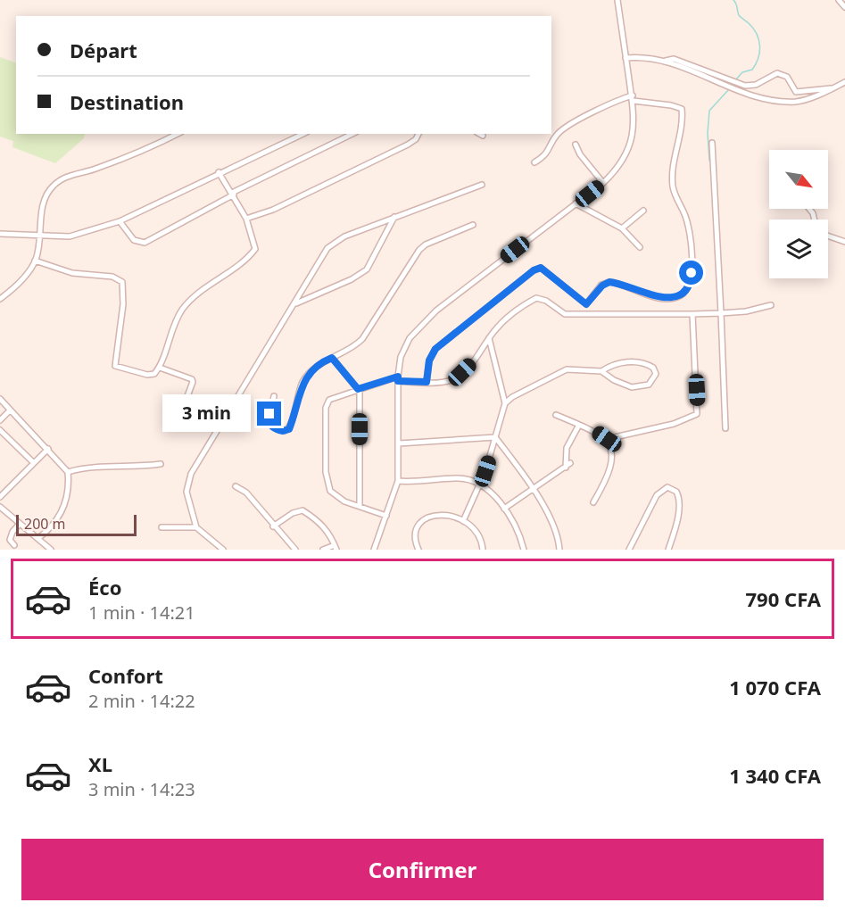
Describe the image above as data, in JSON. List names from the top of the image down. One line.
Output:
{"scale_bar":"200 m","north":"bottom right","page":{"banner":["Départ","Destination"],"bubble":"3 min","scale":"200 m","list":[{"name":"Éco","note":"1 min · 14:21","value":"790 CFA"},{"name":"Confort","note":"2 min · 14:22","value":"1 070 CFA"},{"name":"XL","note":"3 min · 14:23","value":"1 340 CFA"}],"buttons":"Confirmer"}}
